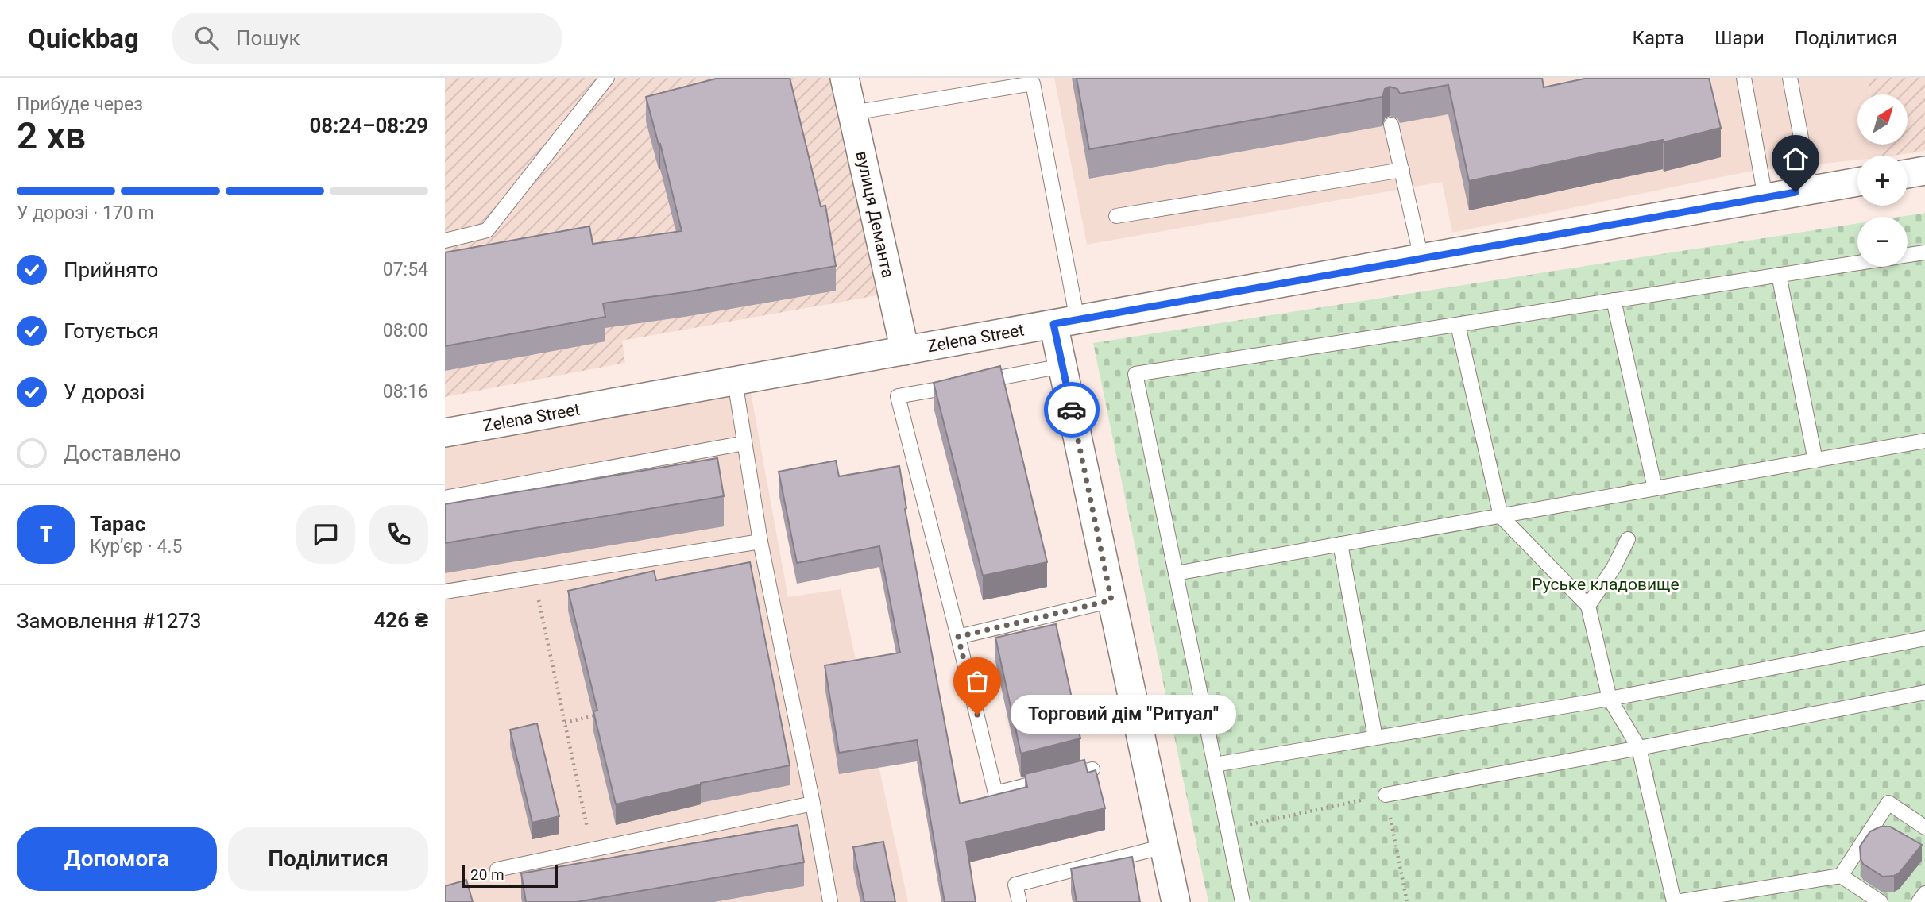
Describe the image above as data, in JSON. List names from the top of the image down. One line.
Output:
{"streets":{"street":["вулиця Деманта","Zelena Street"]},"crossings":[["вулиця Деманта","Zelena Street"]],"parks":["Руське кладовище"],"places":["Торговий дім \"Ритуал\""],"scale_bar":"20 m","north":"top right","page":{"header":"Quickbag","search":"Пошук","nav":["Карта","Шари","Поділитися"],"heading":["2 хв","Прибуде через","08:24–08:29"],"panel":["Тарас","Кур’єр · 4.5","Замовлення #1273","426 ₴"],"map_buttons":["+","−"],"bar":"У дорозі · 170 m","list":[["Прийнято","07:54"],["Готується","08:00"],["У дорозі","08:16"],"Доставлено"],"round":"Т","bubble":"Торговий дім \"Ритуал\"","buttons":["Допомога","Поділитися"],"scale":"20 m"}}
